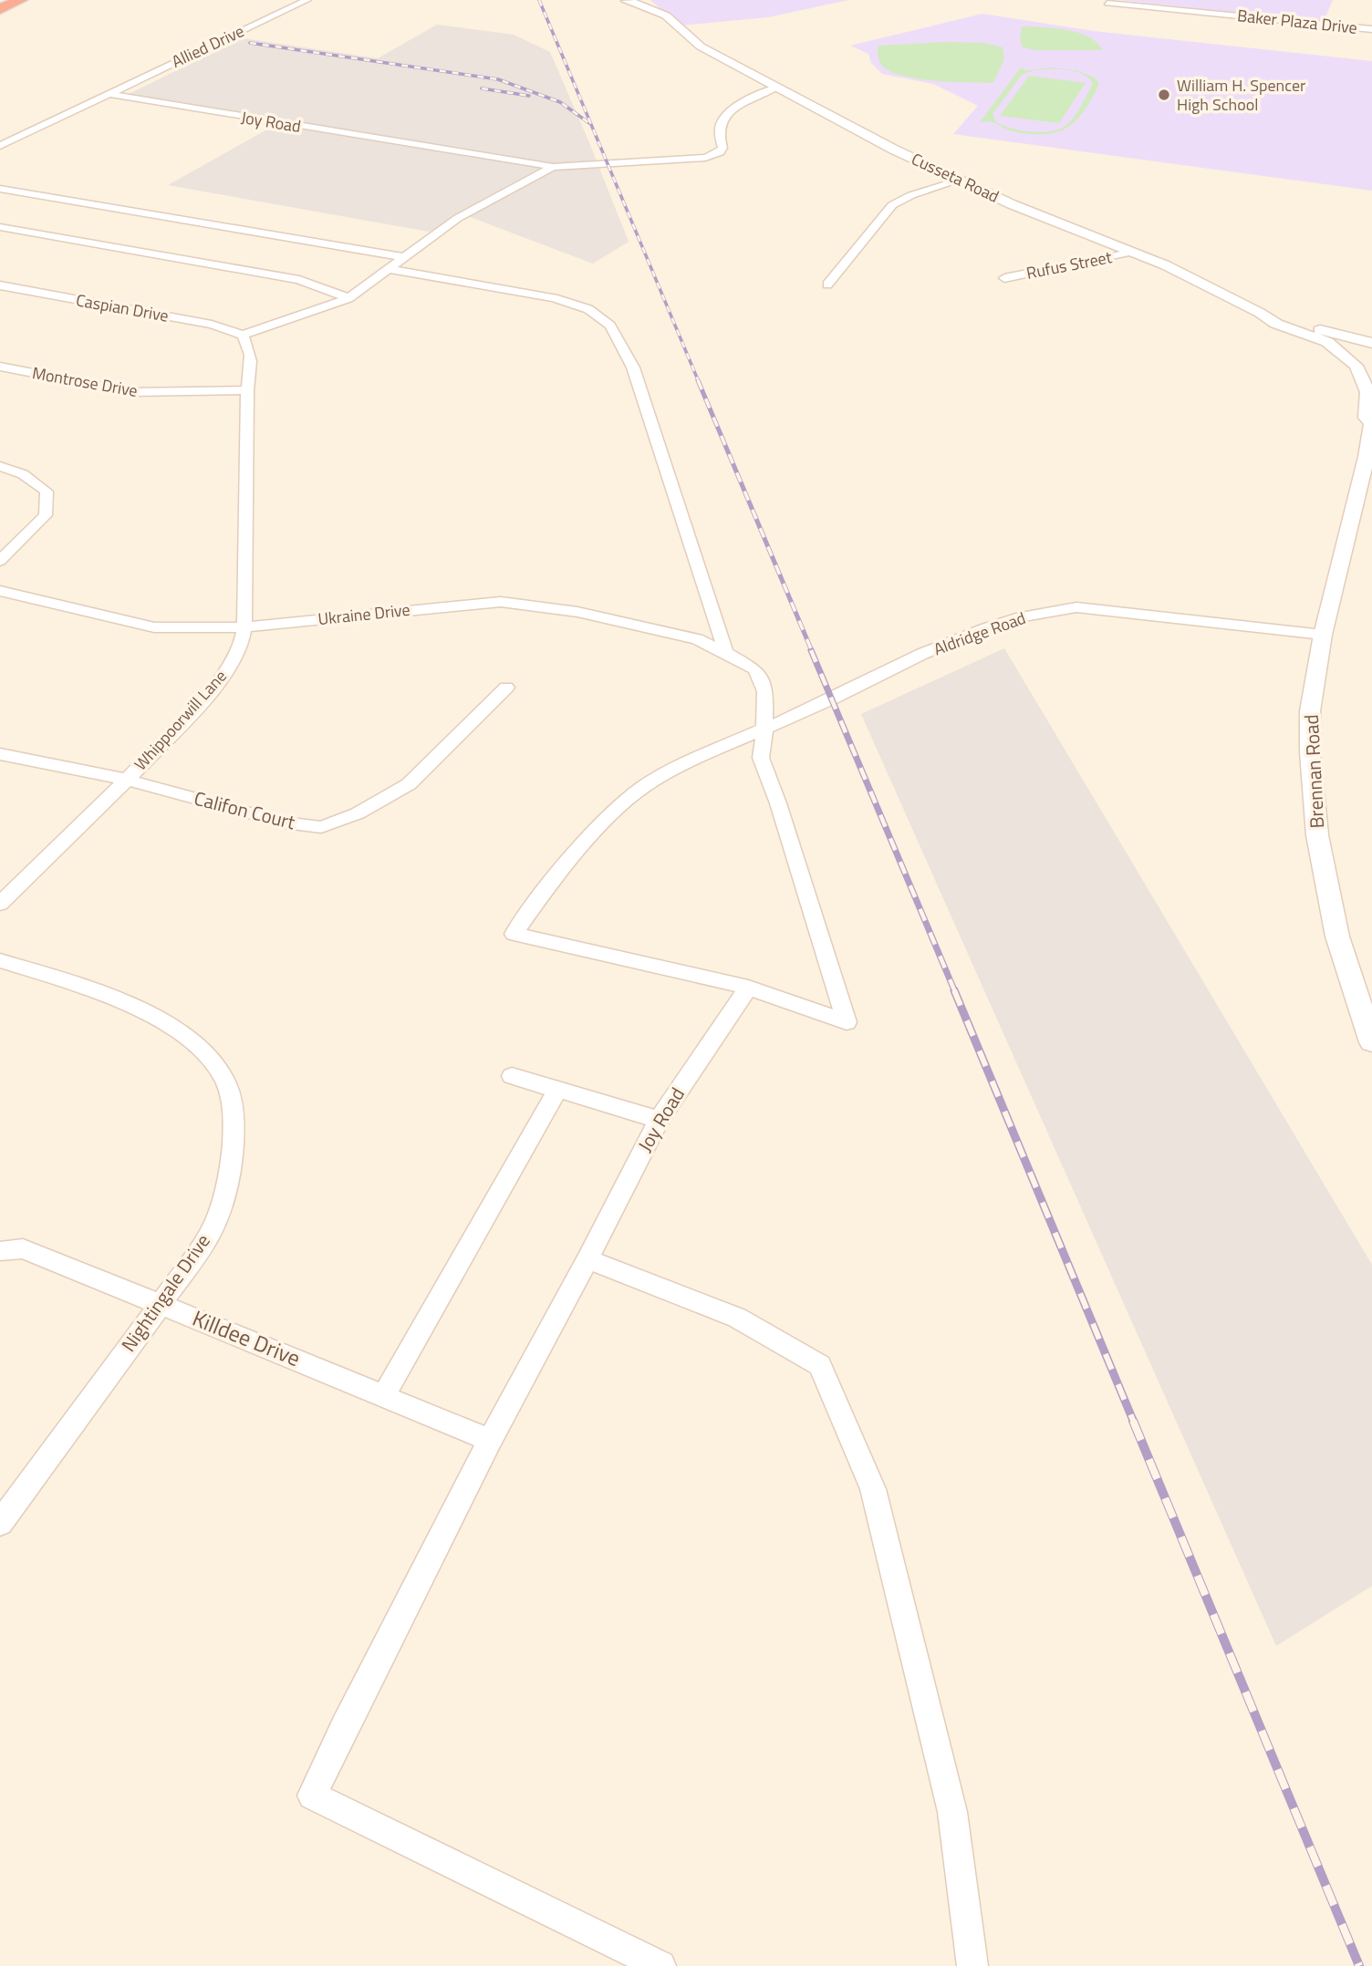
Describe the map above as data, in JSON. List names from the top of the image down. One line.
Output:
{"streets":{"street":["Baker Plaza Drive","Allied Drive","Joy Road","Cusseta Road","Rufus Street","Caspian Drive","Montrose Drive","Ukraine Drive","Aldridge Road","Whippoorwill Lane","Brennan Road","Califon Court","Nightingale Drive","Killdee Drive"]},"crossings":[["Allied Drive","Joy Road"],["Joy Road","Cusseta Road"],["Joy Road","Caspian Drive"],["Joy Road","Ukraine Drive"],["Joy Road","Aldridge Road"],["Joy Road","Whippoorwill Lane"],["Joy Road","Killdee Drive"],["Cusseta Road","Rufus Street"],["Cusseta Road","Brennan Road"],["Caspian Drive","Whippoorwill Lane"],["Montrose Drive","Whippoorwill Lane"],["Ukraine Drive","Aldridge Road"],["Ukraine Drive","Whippoorwill Lane"],["Aldridge Road","Brennan Road"],["Whippoorwill Lane","Califon Court"],["Nightingale Drive","Killdee Drive"]],"places":["William H. Spencer High School"]}
